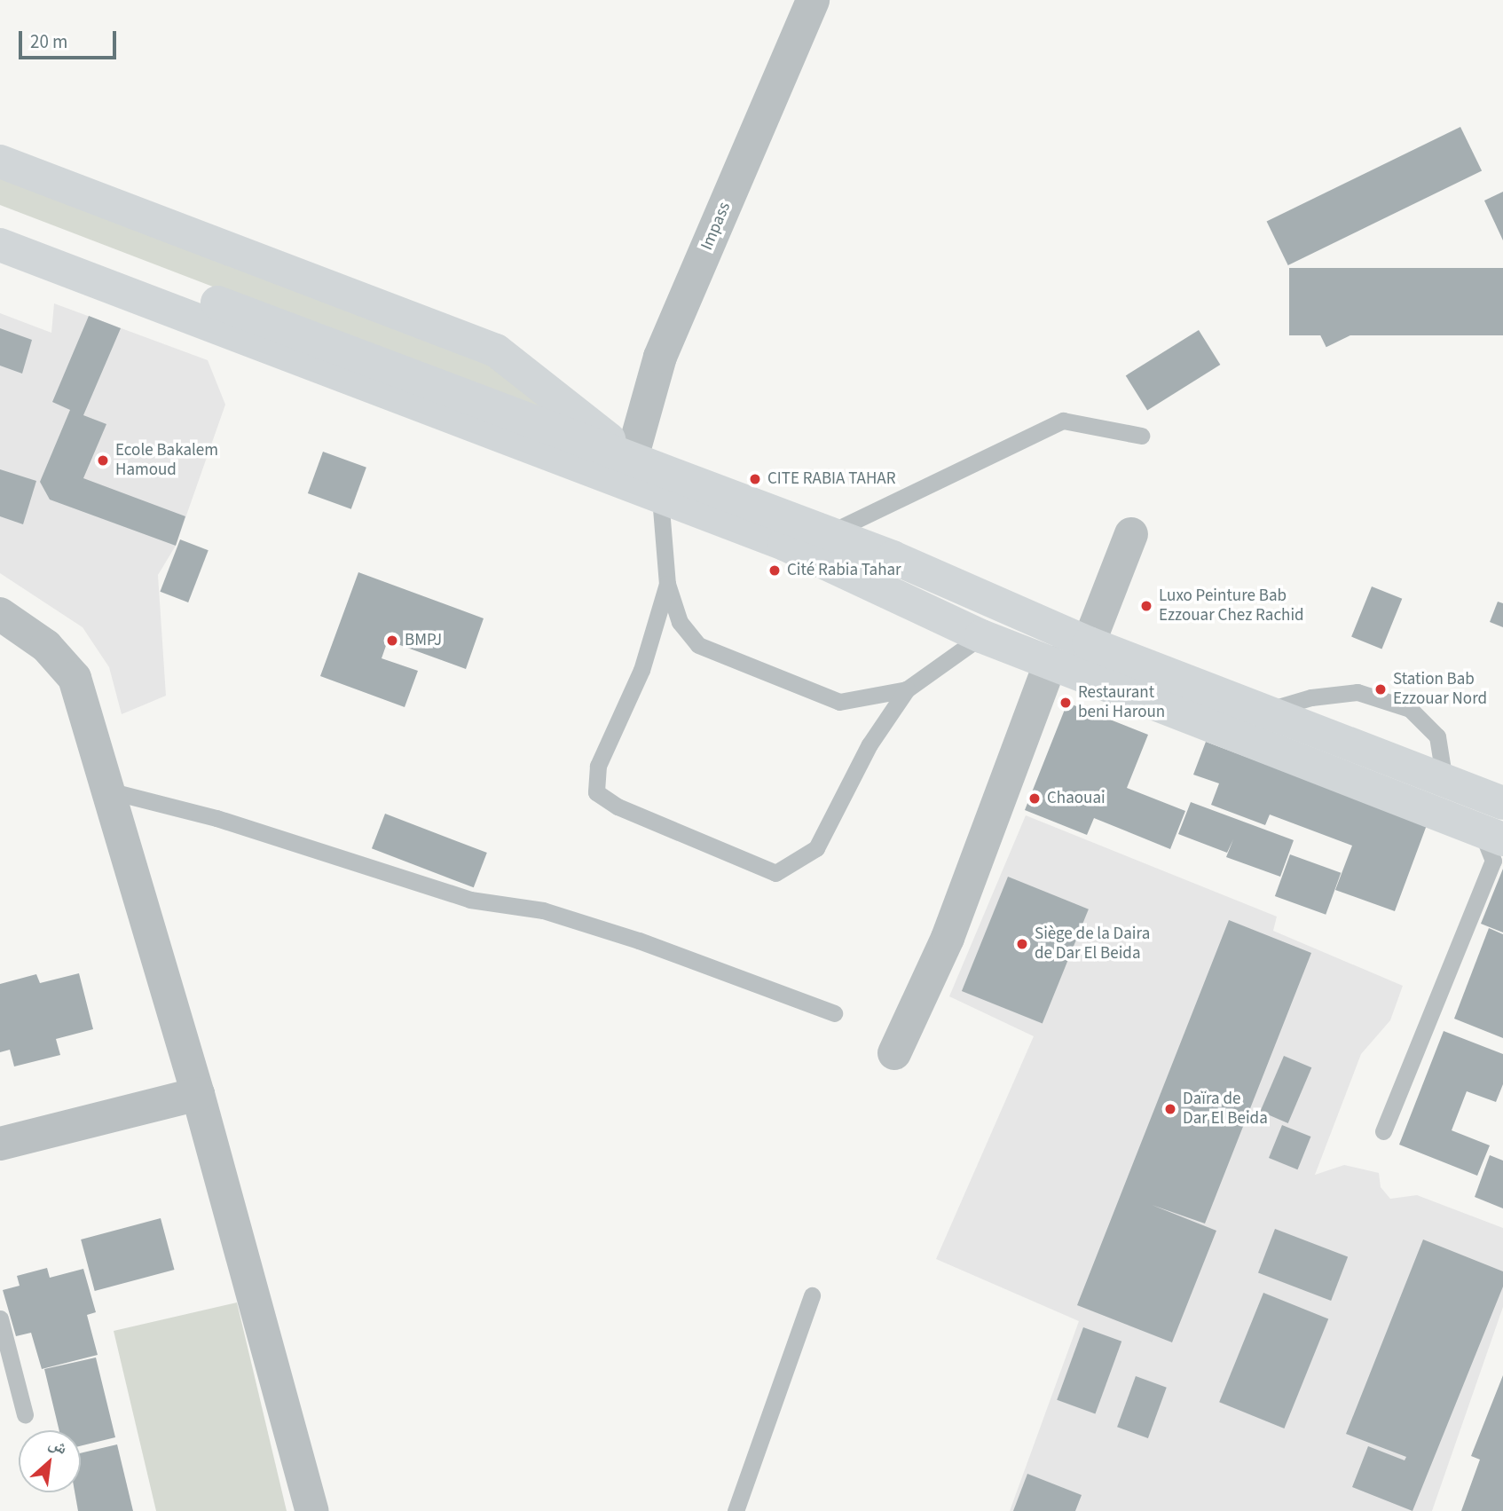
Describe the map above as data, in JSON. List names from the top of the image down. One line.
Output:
{"streets":{"street":["Impass"]},"places":["Ecole Bakalem Hamoud","CITE RABIA TAHAR","Cité Rabia Tahar","Luxo Peinture Bab Ezzouar Chez Rachid","BMPJ","Station Bab Ezzouar Nord","Restaurant beni Haroun","Chaouai","Siège de la Daira de Dar El Beida","Daïra de Dar El Beida"],"scale_bar":"20 m","north":"top right"}
